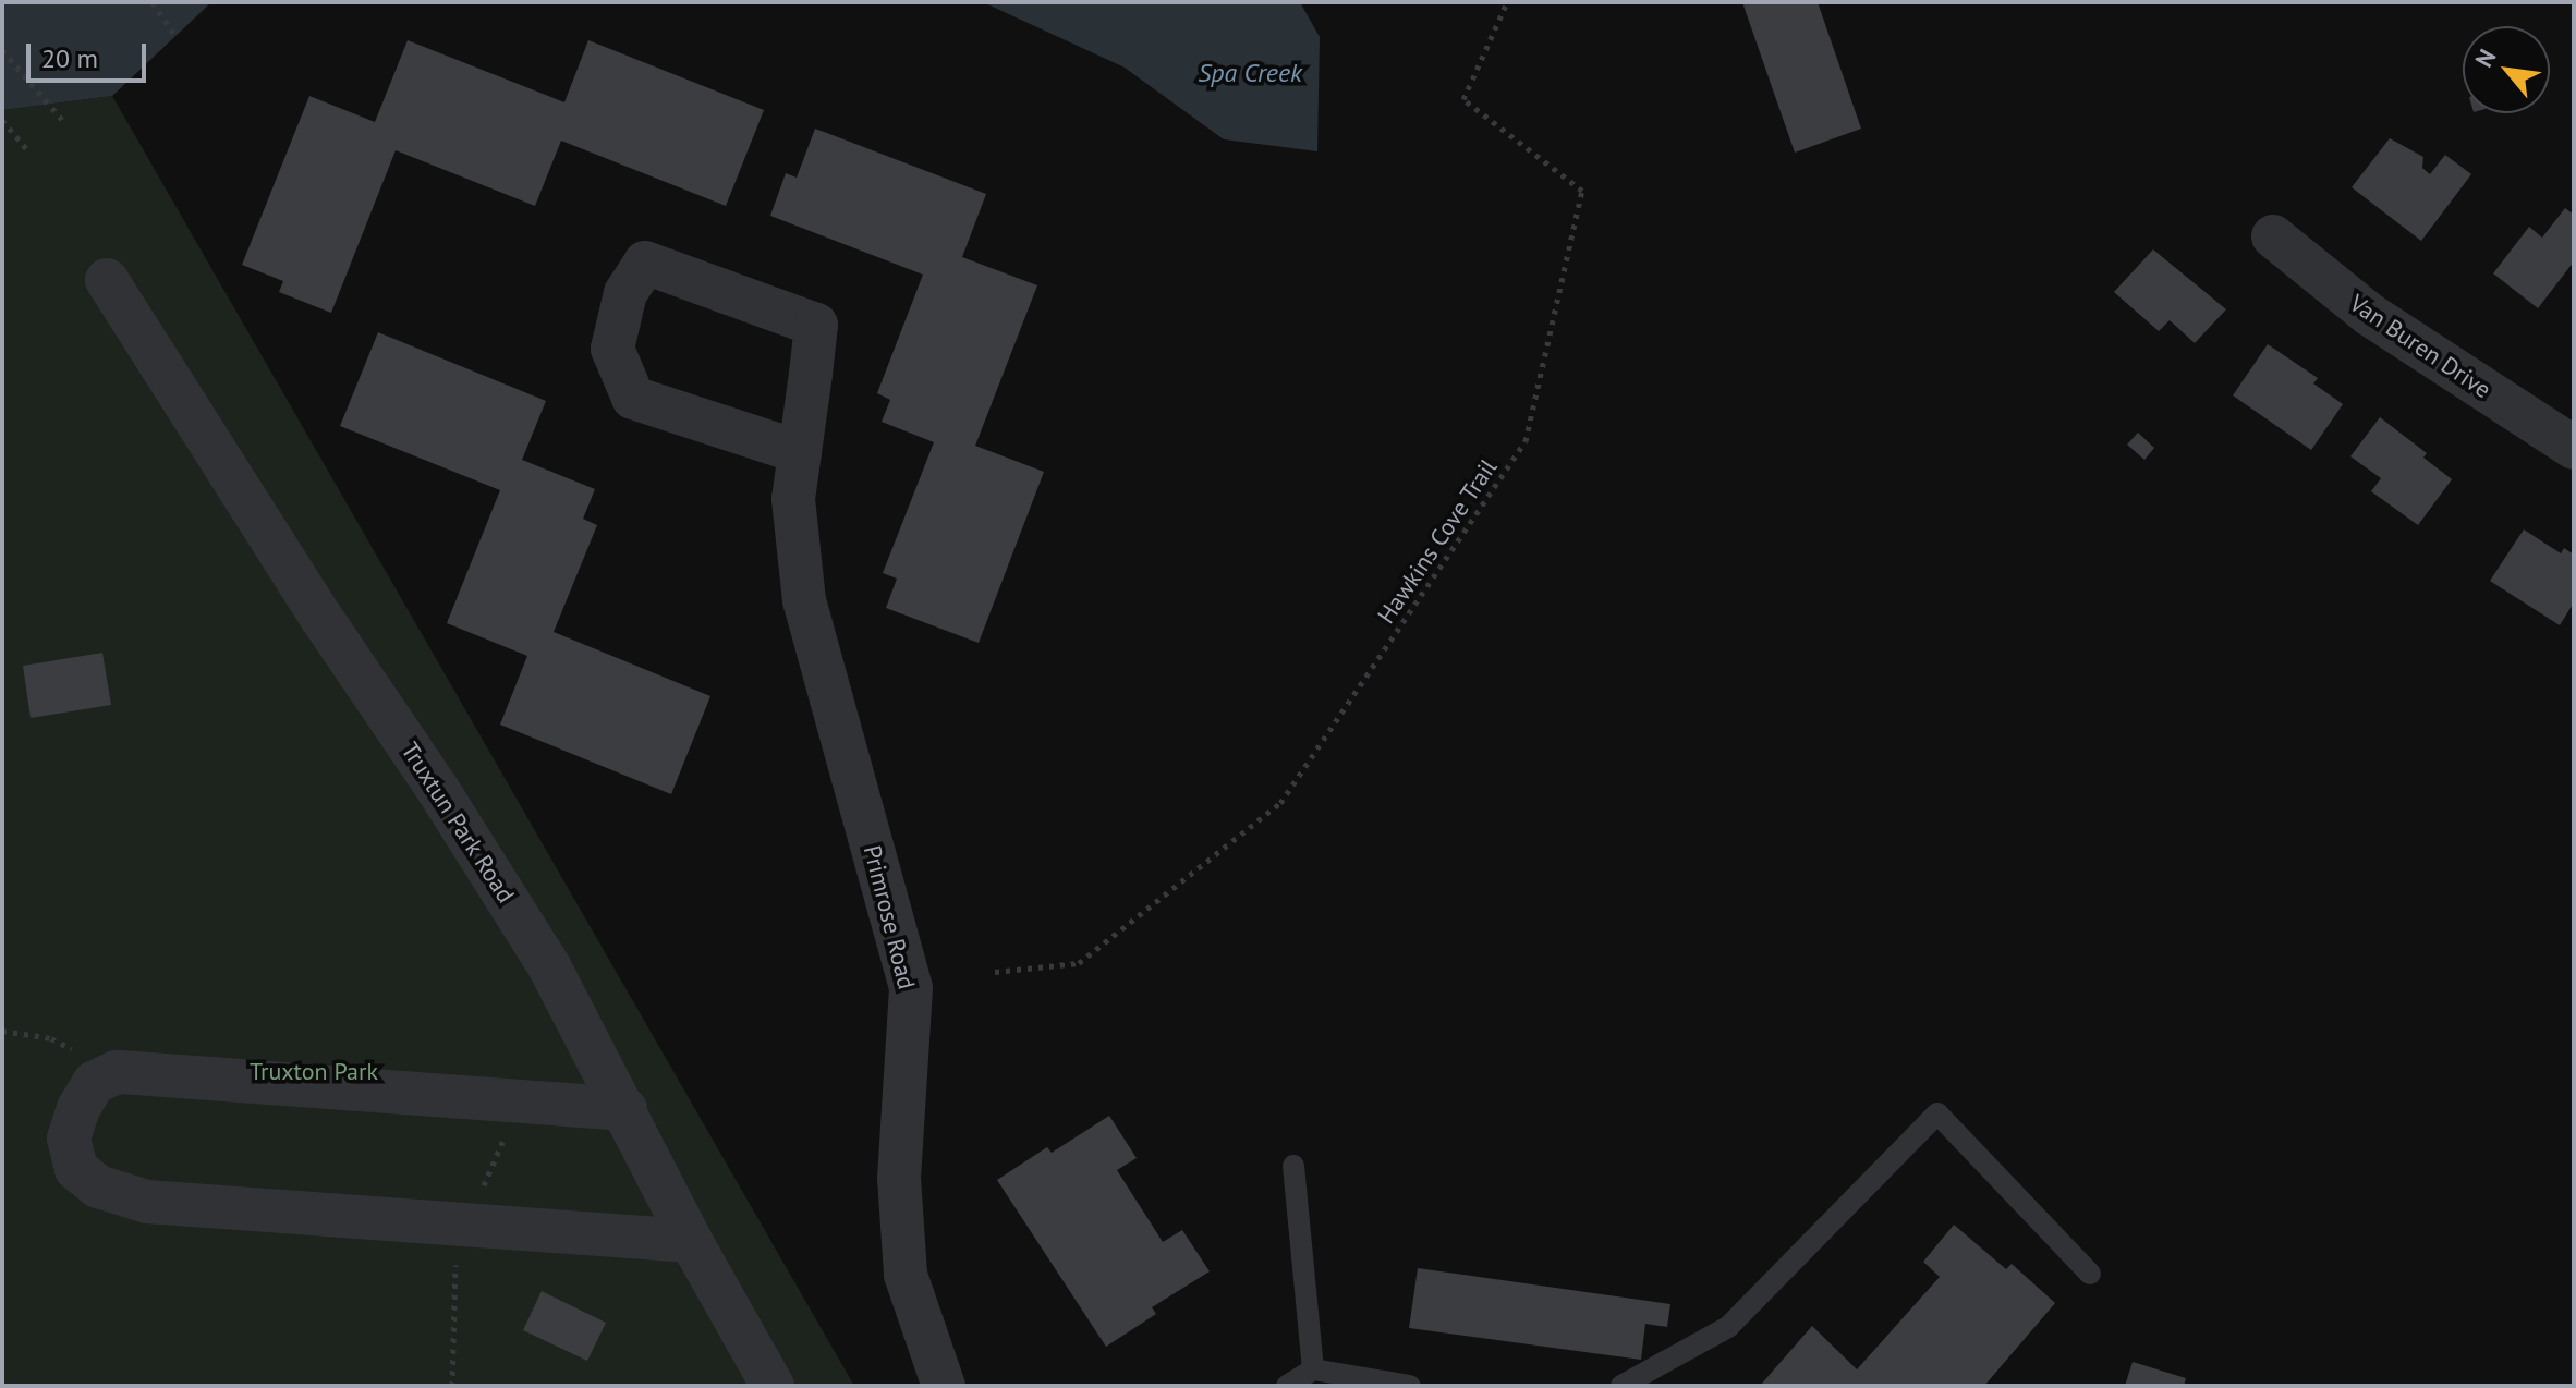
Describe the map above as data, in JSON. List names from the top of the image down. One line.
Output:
{"streets":{"street":["Van Buren Drive","Truxtun Park Road","Primrose Road"],"path":["Hawkins Cove Trail"]},"water":["Spa Creek"],"parks":["Truxton Park"],"scale_bar":"20 m","north":"top left"}
